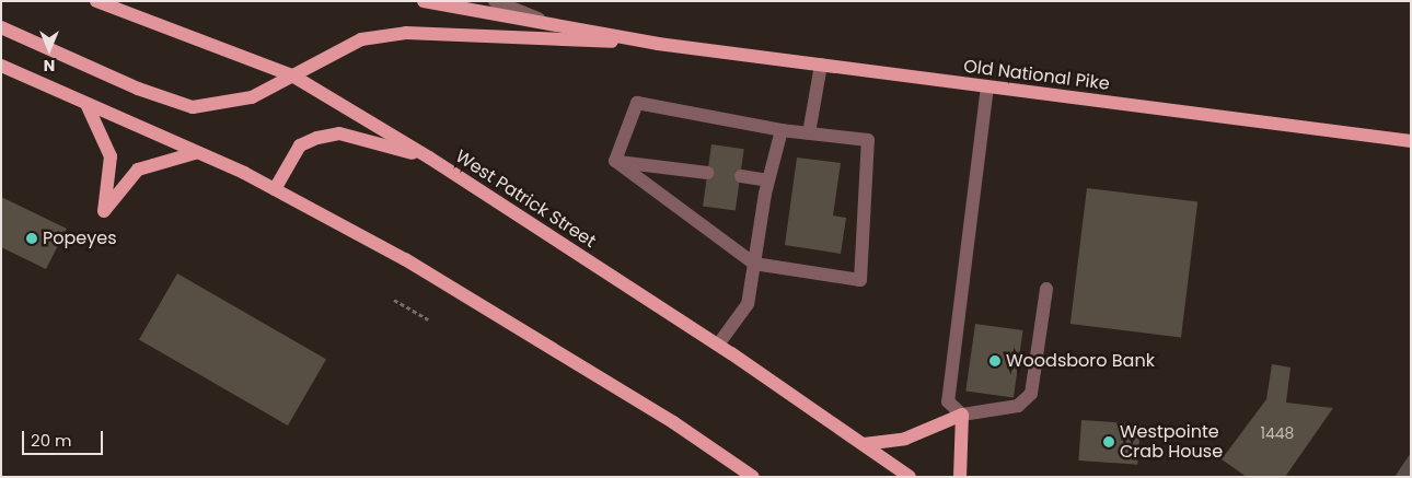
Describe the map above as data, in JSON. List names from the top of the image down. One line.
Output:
{"streets":{"main road":["Old National Pike","West Patrick Street"]},"places":["Popeyes","Woodsboro Bank","Westpointe Crab House"],"house_numbers":["1448"],"scale_bar":"20 m","north":"bottom"}
